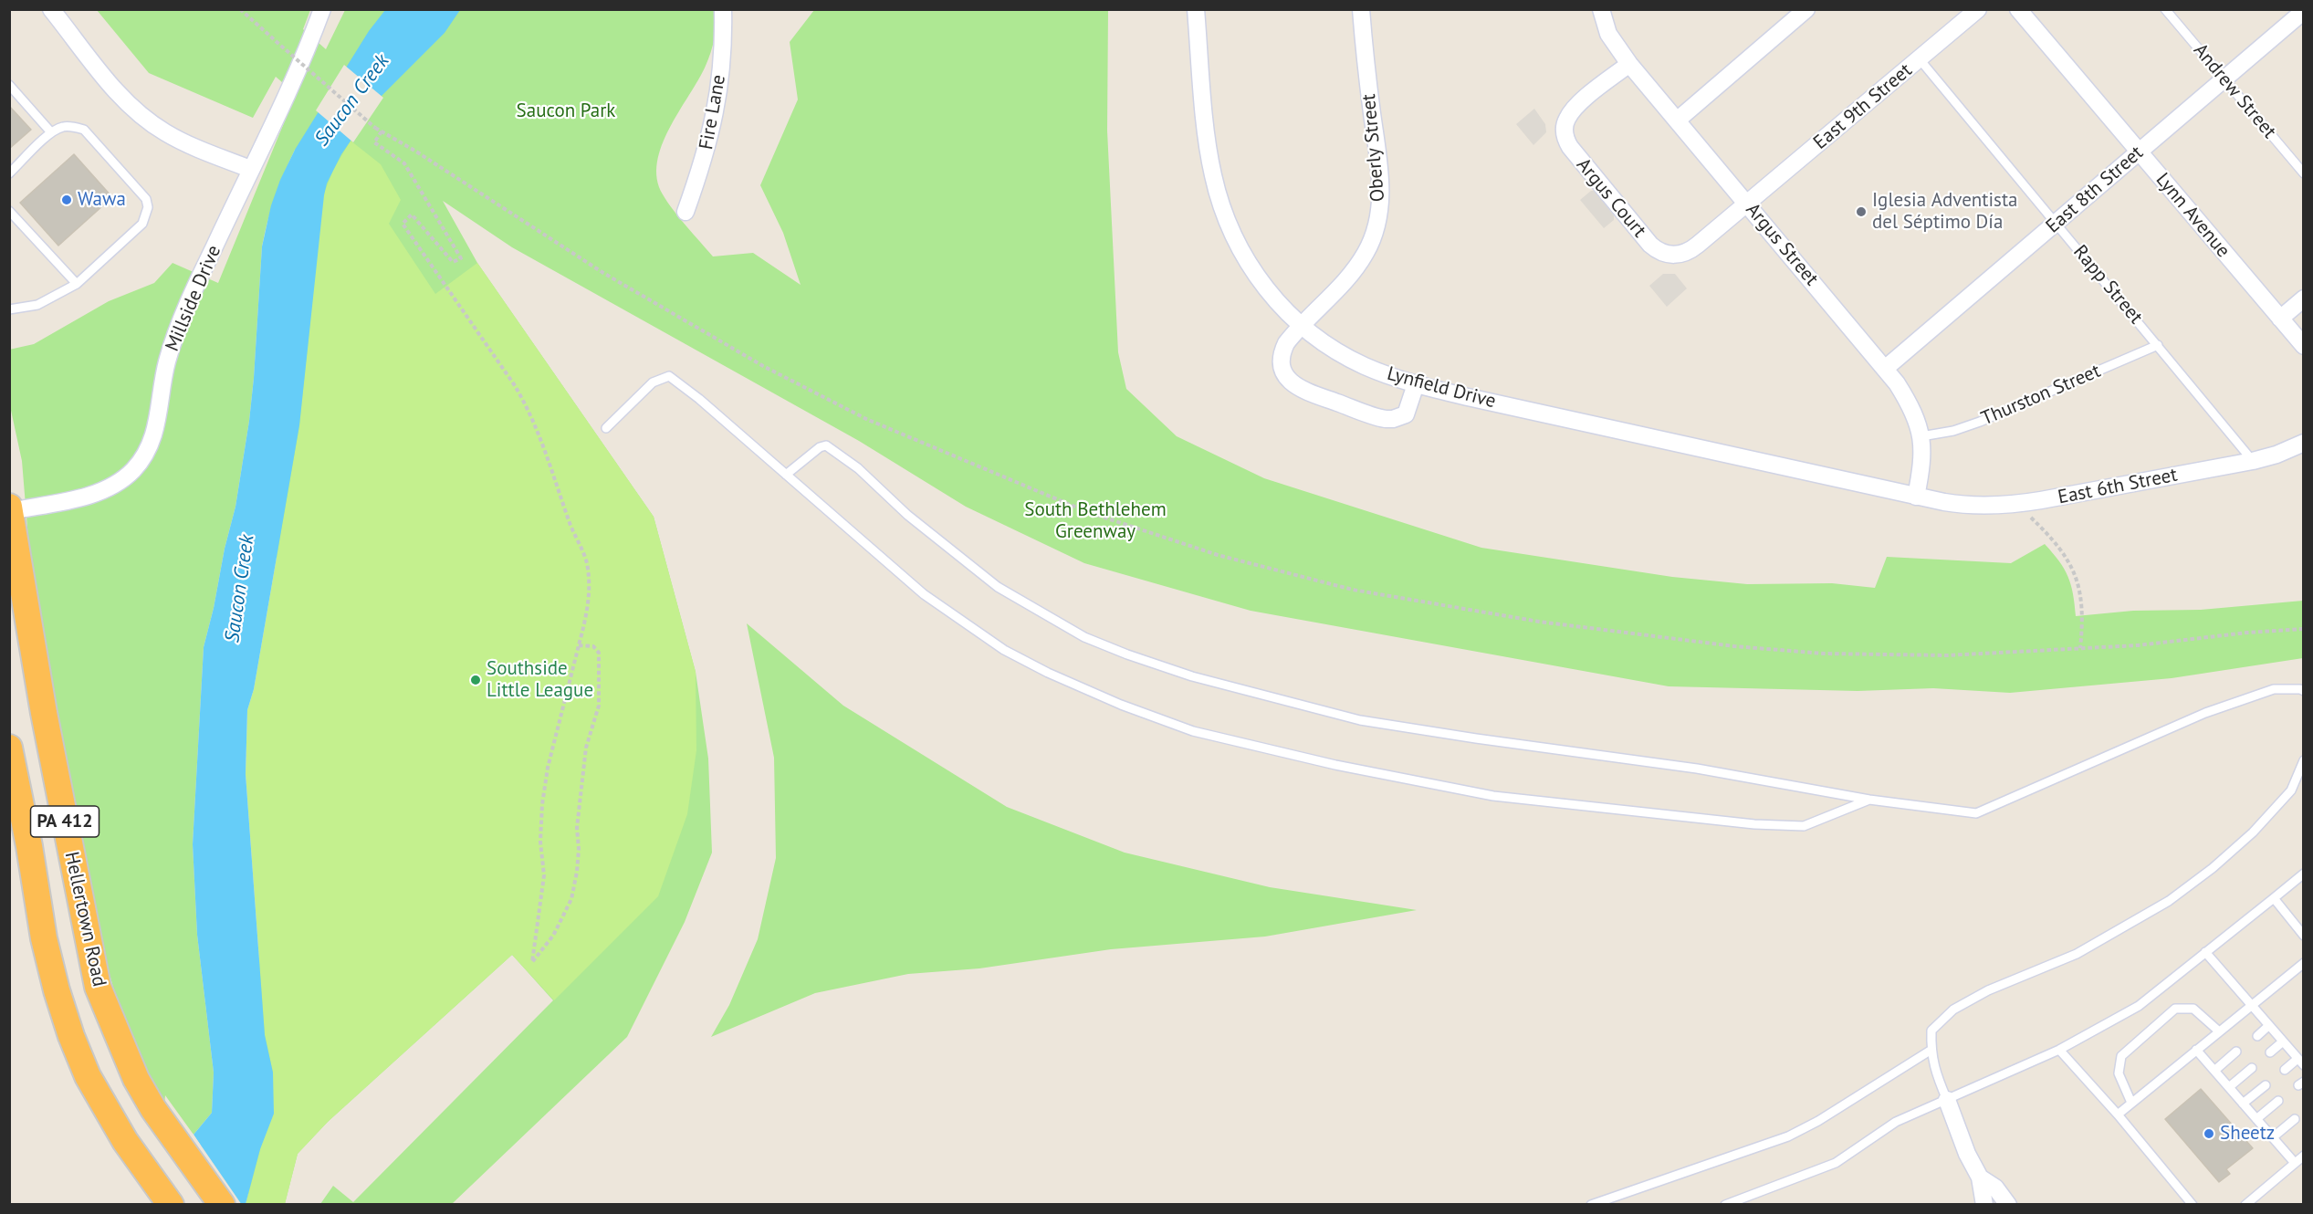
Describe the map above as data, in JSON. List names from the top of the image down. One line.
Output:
{"streets":{"highway":["PA 412","Hellertown Road"],"street":["East 9th Street","Fire Lane","Oberly Street","East 8th Street","Argus Court","Lynn Avenue","Argus Street","Millside Drive","Lynfield Drive","East 6th Street"],"lane":["Andrew Street","Rapp Street","Thurston Street"]},"crossings":[["Andrew Street","East 8th Street"],["East 9th Street","Argus Court"],["East 9th Street","Argus Street"],["East 9th Street","Rapp Street"],["Oberly Street","Lynfield Drive"],["East 8th Street","Lynn Avenue"],["East 8th Street","Argus Street"],["East 8th Street","Rapp Street"],["Argus Court","Argus Street"],["Argus Street","Lynfield Drive"],["Argus Street","Thurston Street"],["Argus Street","East 6th Street"],["Rapp Street","Thurston Street"],["Rapp Street","East 6th Street"],["Millside Drive","Hellertown Road"],["Lynfield Drive","East 6th Street"]],"water":["Saucon Creek"],"parks":["Saucon Park","South Bethlehem Greenway"],"places":["Wawa","Iglesia Adventista del Séptimo Día","Southside Little League","Sheetz"]}
